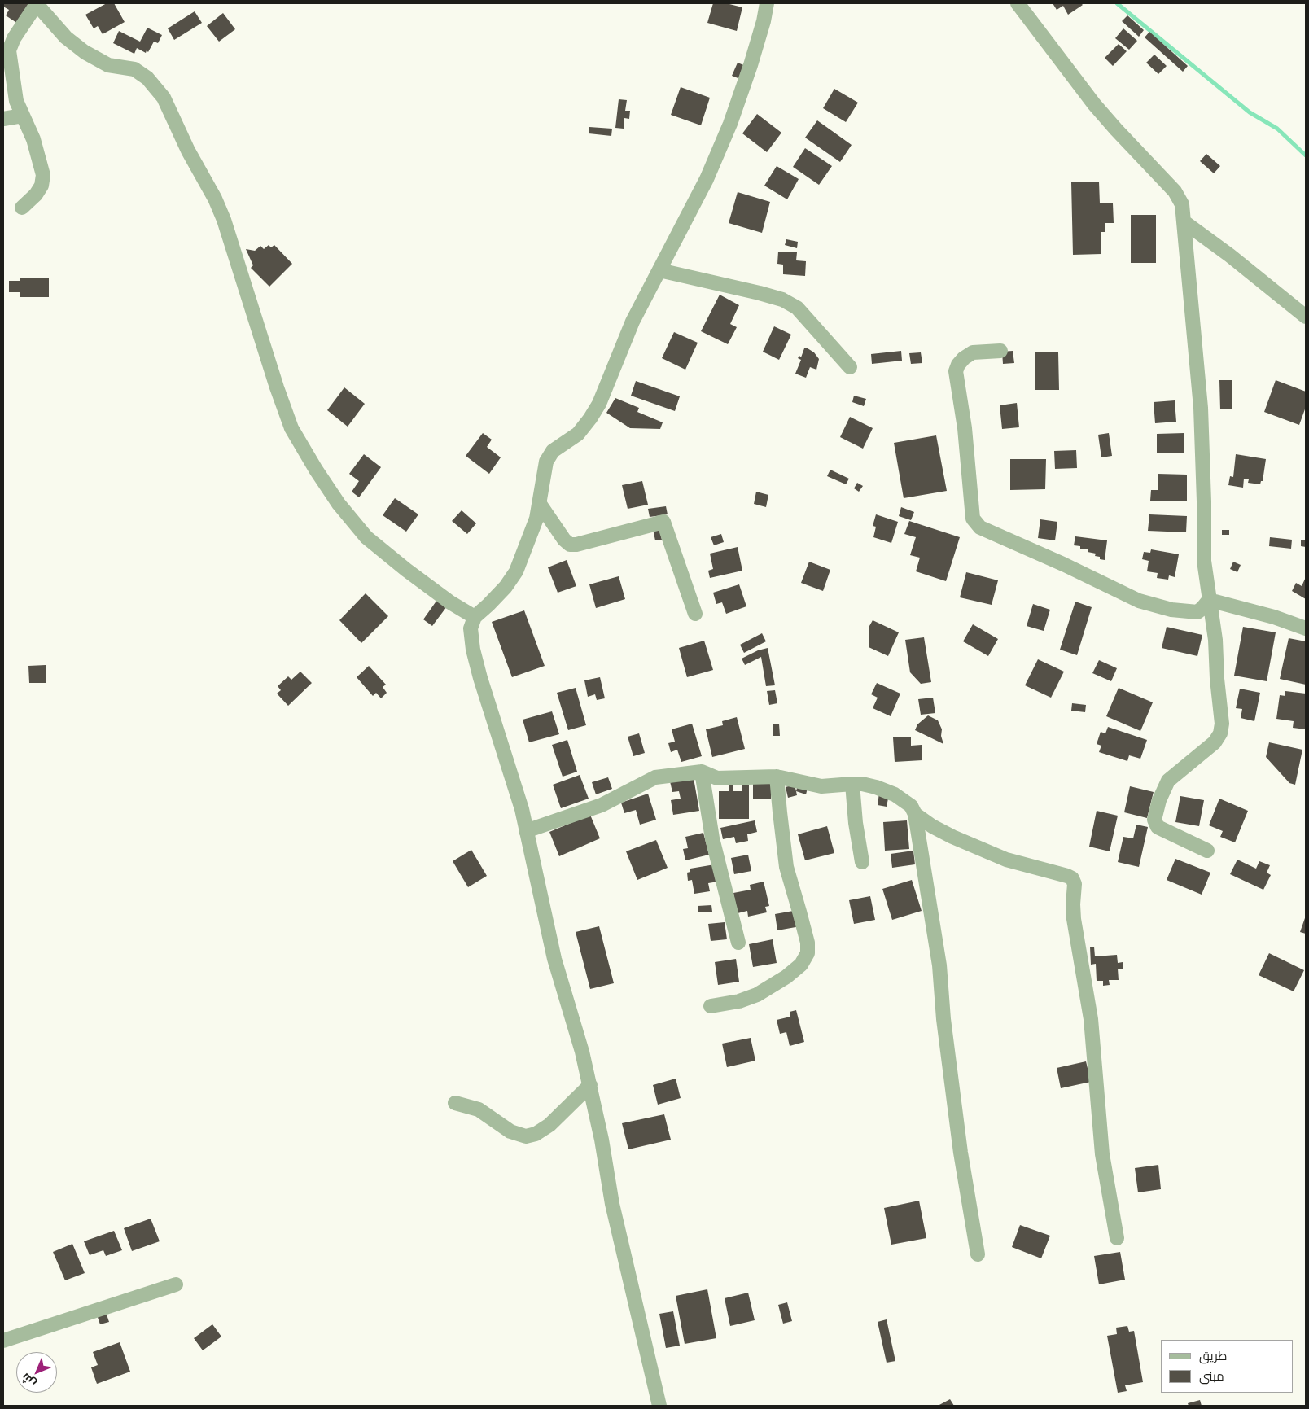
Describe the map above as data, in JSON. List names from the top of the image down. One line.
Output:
{"legend":["طريق","مبنى"],"north":"bottom left"}
